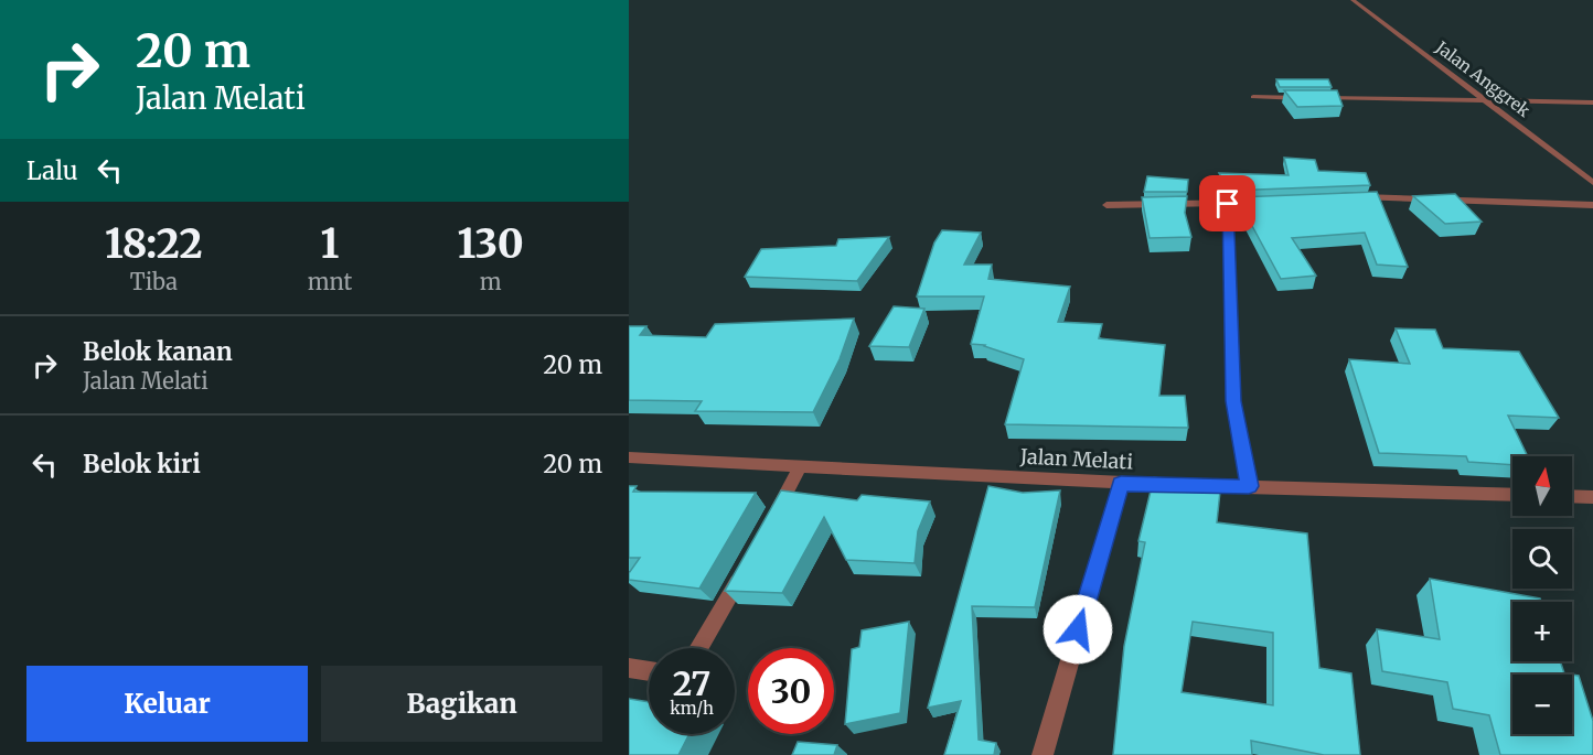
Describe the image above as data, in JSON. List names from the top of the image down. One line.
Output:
{"streets":{"street":["Jalan Anggrek","Jalan Melati"]},"north":"top","page":{"turn":["20 m","Jalan Melati"],"then":"Lalu","eta":["18:22","Tiba","1","mnt","130","m"],"list":[{"name":"Belok kanan","note":"Jalan Melati","value":"20 m"},{"name":"Belok kiri","value":"20 m"}],"map_buttons":["+","−"],"speed":"27 km/h","limit":"30","buttons":["Keluar","Bagikan"]}}
